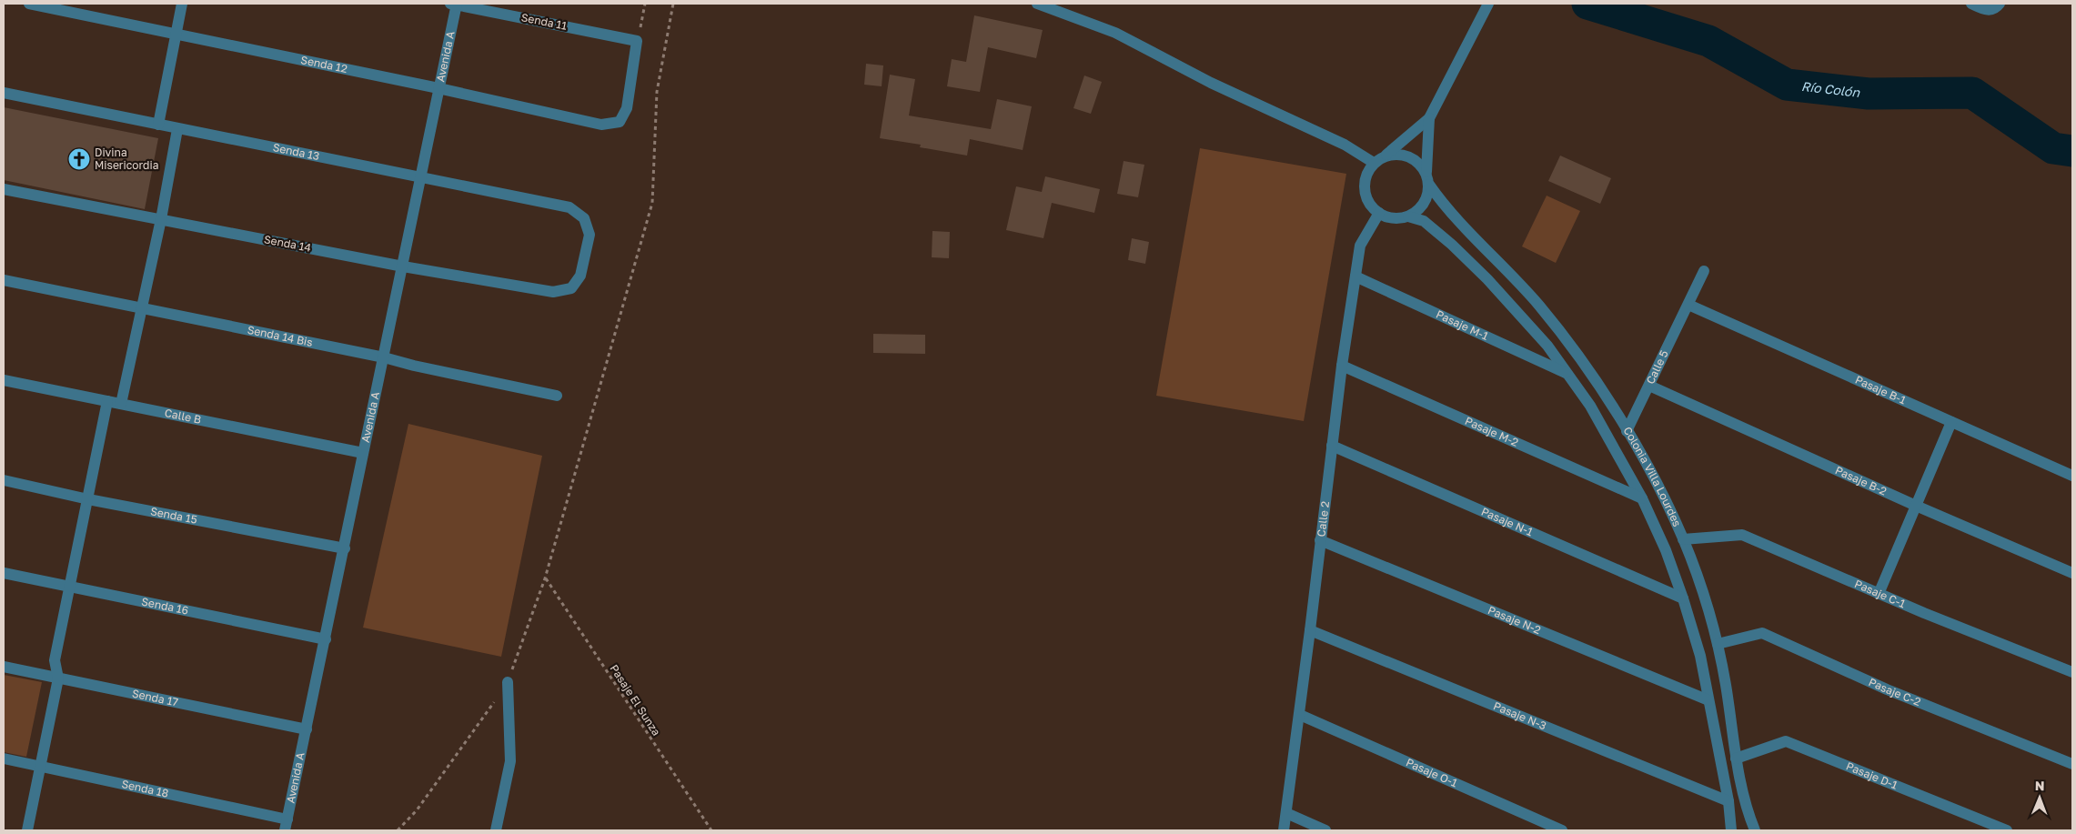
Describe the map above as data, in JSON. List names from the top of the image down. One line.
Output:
{"streets":{"street":["Senda 11","Avenida A","Senda 12","Senda 13","Senda 14","Pasaje M-1","Senda 14 Bis","Calle 5","Pasaje B-1","Calle B","Pasaje M-2","Colonia Villa Lourdes","Pasaje B-2","Senda 15","Calle 2","Pasaje N-1","Pasaje C-1","Senda 16","Pasaje N-2","Pasaje C-2","Senda 17","Pasaje N-3","Pasaje O-1","Pasaje D-1","Senda 18"],"path":["Pasaje El Sunza"]},"crossings":[["Senda 11","Avenida A"],["Senda 11","Senda 12"],["Avenida A","Senda 12"],["Avenida A","Senda 13"],["Avenida A","Senda 14"],["Avenida A","Senda 14 Bis"],["Avenida A","Calle B"],["Avenida A","Senda 15"],["Avenida A","Senda 16"],["Avenida A","Senda 17"],["Avenida A","Senda 18"],["Senda 13","Senda 14"],["Pasaje M-1","Colonia Villa Lourdes"],["Pasaje M-1","Calle 2"],["Calle 5","Pasaje B-1"],["Calle 5","Colonia Villa Lourdes"],["Calle 5","Pasaje B-2"],["Pasaje M-2","Colonia Villa Lourdes"],["Pasaje M-2","Calle 2"],["Colonia Villa Lourdes","Calle 2"],["Colonia Villa Lourdes","Pasaje N-1"],["Colonia Villa Lourdes","Pasaje C-1"],["Colonia Villa Lourdes","Pasaje N-2"],["Colonia Villa Lourdes","Pasaje C-2"],["Colonia Villa Lourdes","Pasaje N-3"],["Colonia Villa Lourdes","Pasaje D-1"],["Calle 2","Pasaje N-1"],["Calle 2","Pasaje N-2"],["Calle 2","Pasaje N-3"],["Calle 2","Pasaje O-1"]],"water":["Río Colón"],"places":{"church":["Divina Misericordia"]},"north":"top"}
